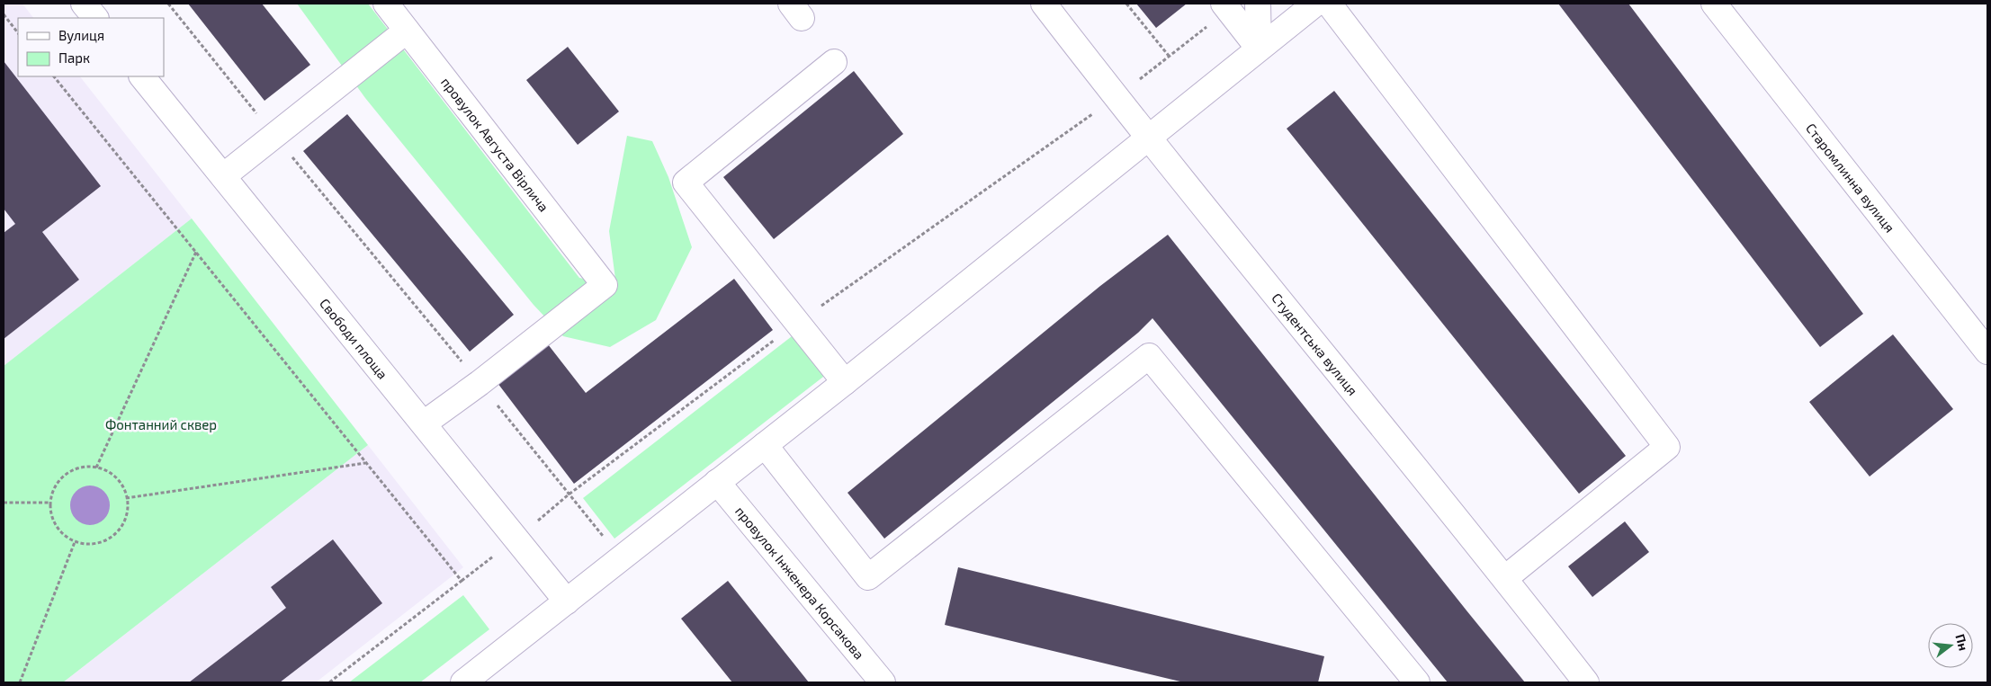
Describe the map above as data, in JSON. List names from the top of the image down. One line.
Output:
{"streets":{"street":["провулок Августа Вірлича","Старомлинна вулиця","Свободи площа","Студентська вулиця","провулок Інженера Корсакова"]},"parks":["Фонтанний сквер"],"legend":["Вулиця","Парк"],"north":"right"}
